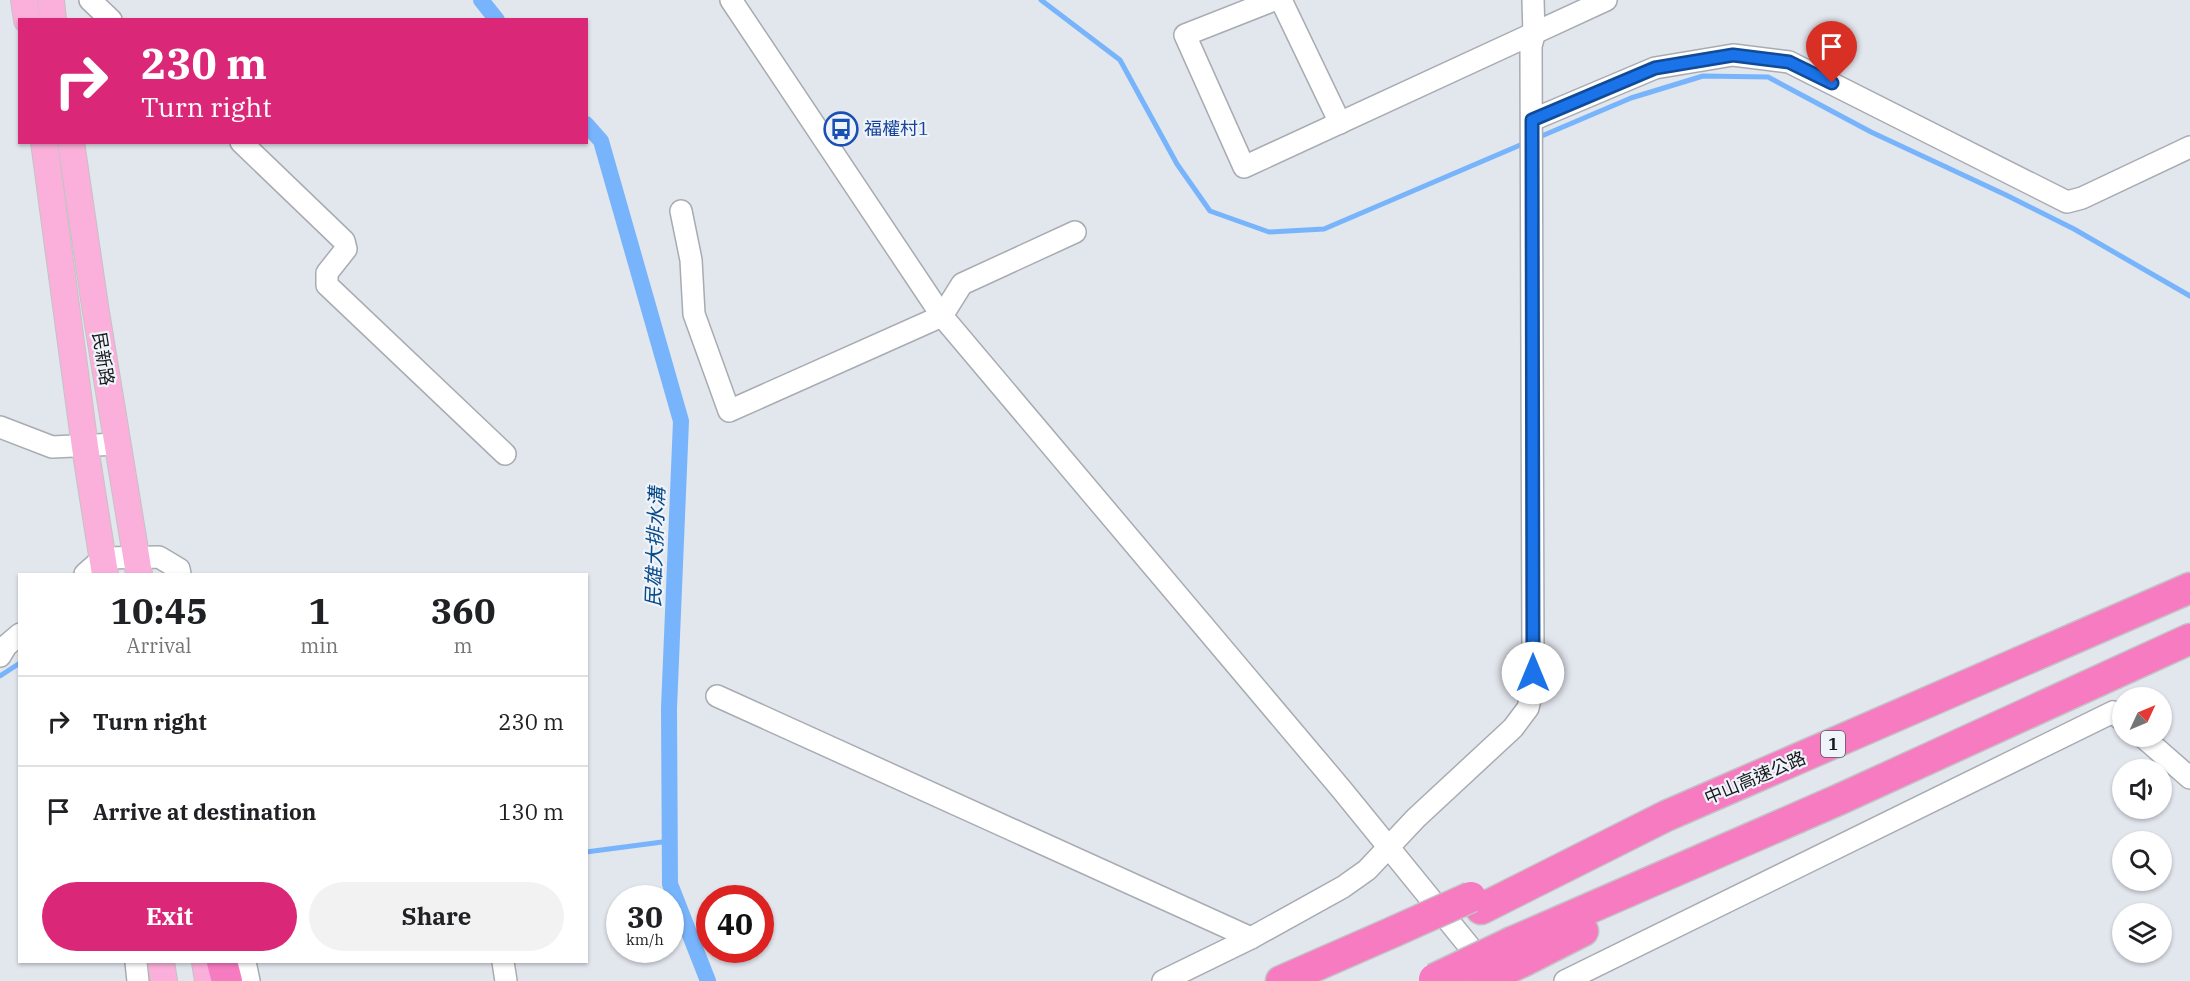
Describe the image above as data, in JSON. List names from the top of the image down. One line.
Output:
{"streets":{"highway":["1","中山高速公路"],"main road":["民新路"]},"water":["民雄大排水溝"],"places":{"bus stop":["福權村1"]},"north":"top right","page":{"turn":["230 m","Turn right"],"eta":["10:45","Arrival","1","min","360","m"],"list":[{"name":"Turn right","value":"230 m"},{"name":"Arrive at destination","value":"130 m"}],"buttons":["Exit","Share"],"speed":"30 km/h","limit":"40"}}
